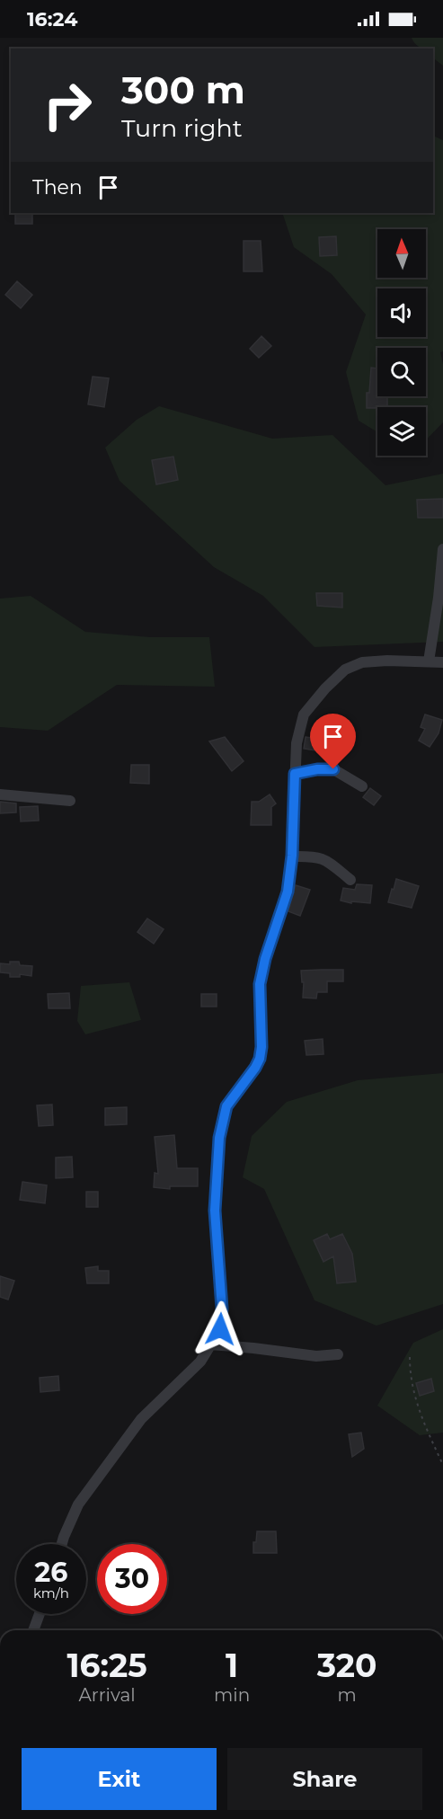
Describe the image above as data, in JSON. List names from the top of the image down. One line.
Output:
{"north":"top","page":{"status":"16:24","turn":["300 m","Turn right"],"then":"Then","speed":"26 km/h","limit":"30","eta":["16:25","Arrival","1","min","320","m"],"buttons":["Exit","Share"]}}
